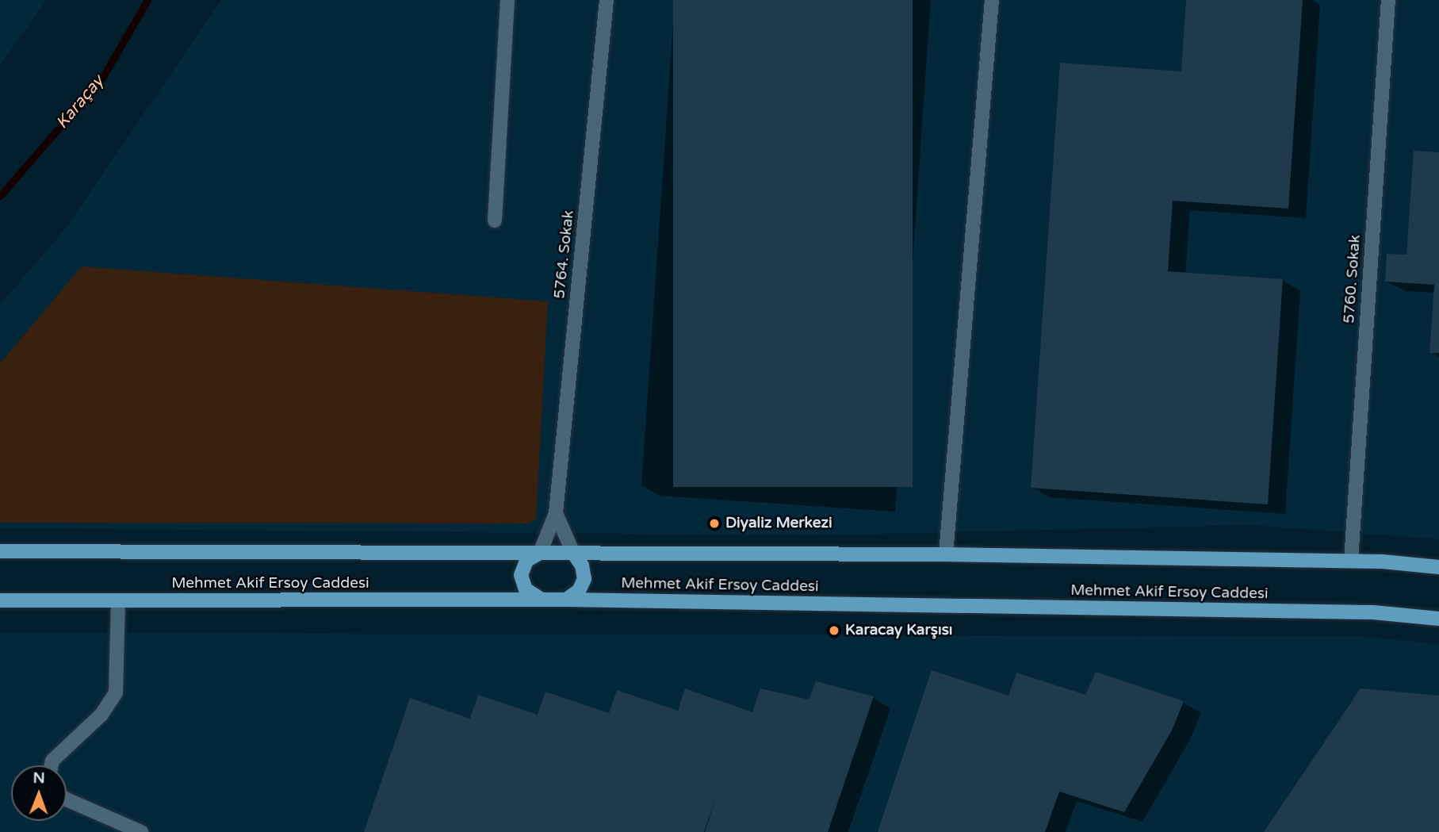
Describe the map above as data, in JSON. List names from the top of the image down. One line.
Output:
{"streets":{"main road":["Mehmet Akif Ersoy Caddesi"],"street":["5764. Sokak","5760. Sokak"]},"crossings":[["5760. Sokak","Mehmet Akif Ersoy Caddesi"]],"water":["Karaçay"],"places":["Diyaliz Merkezi","Karacay Karşısı"],"north":"top"}
